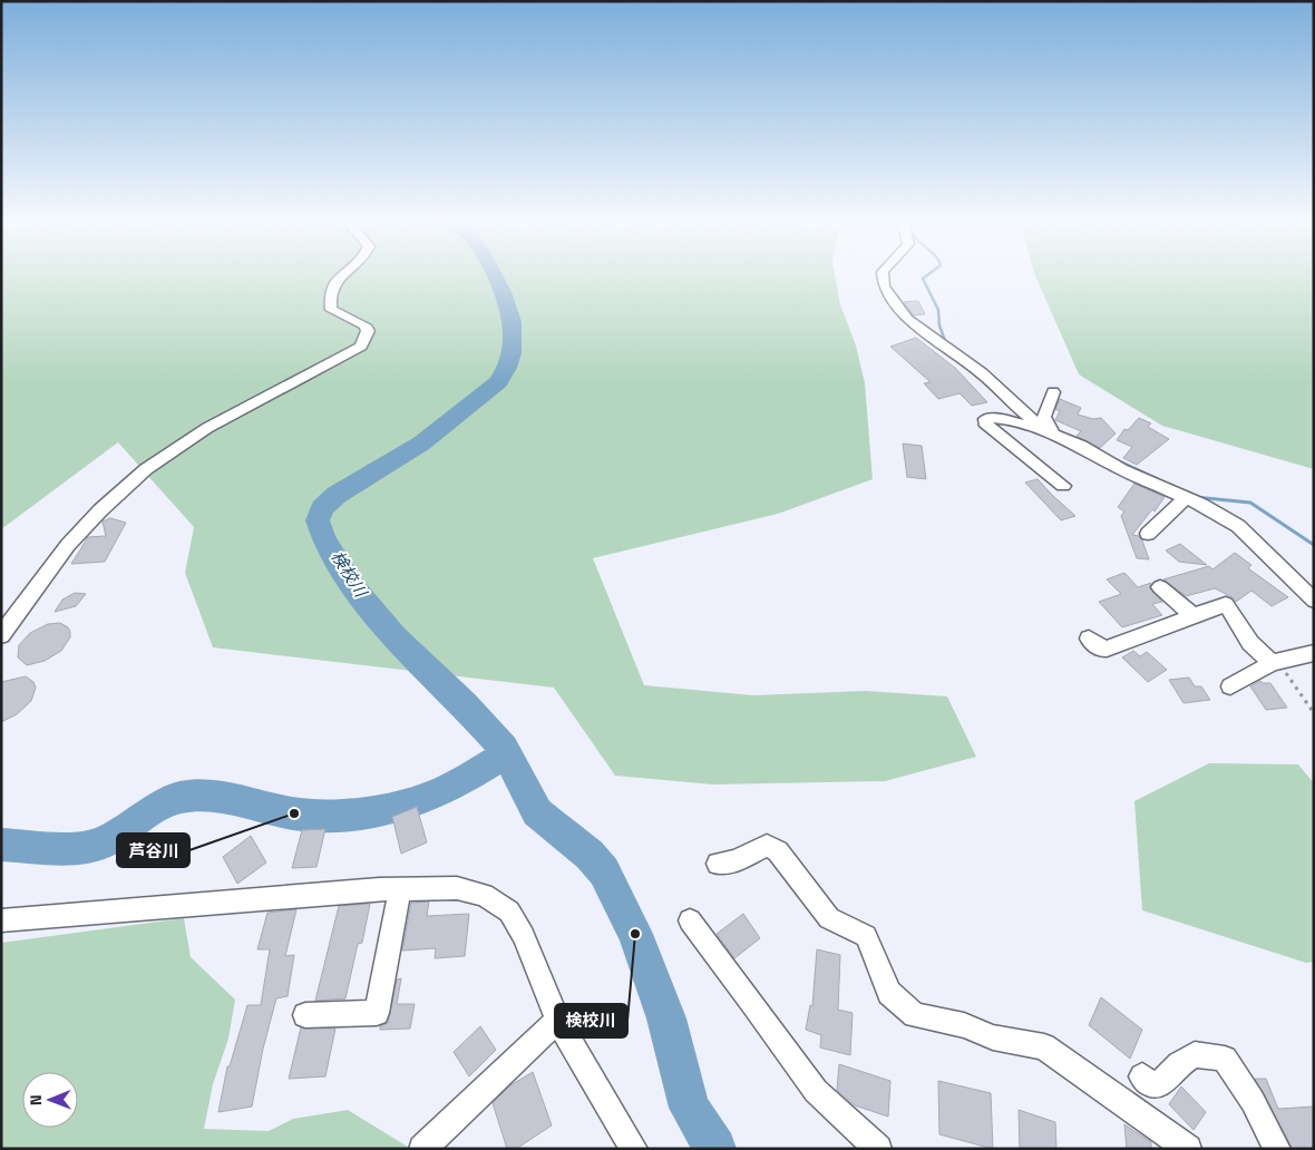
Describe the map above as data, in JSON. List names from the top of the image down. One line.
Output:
{"water":["検校川"],"places":["芦谷川","検校川"],"north":"left"}
